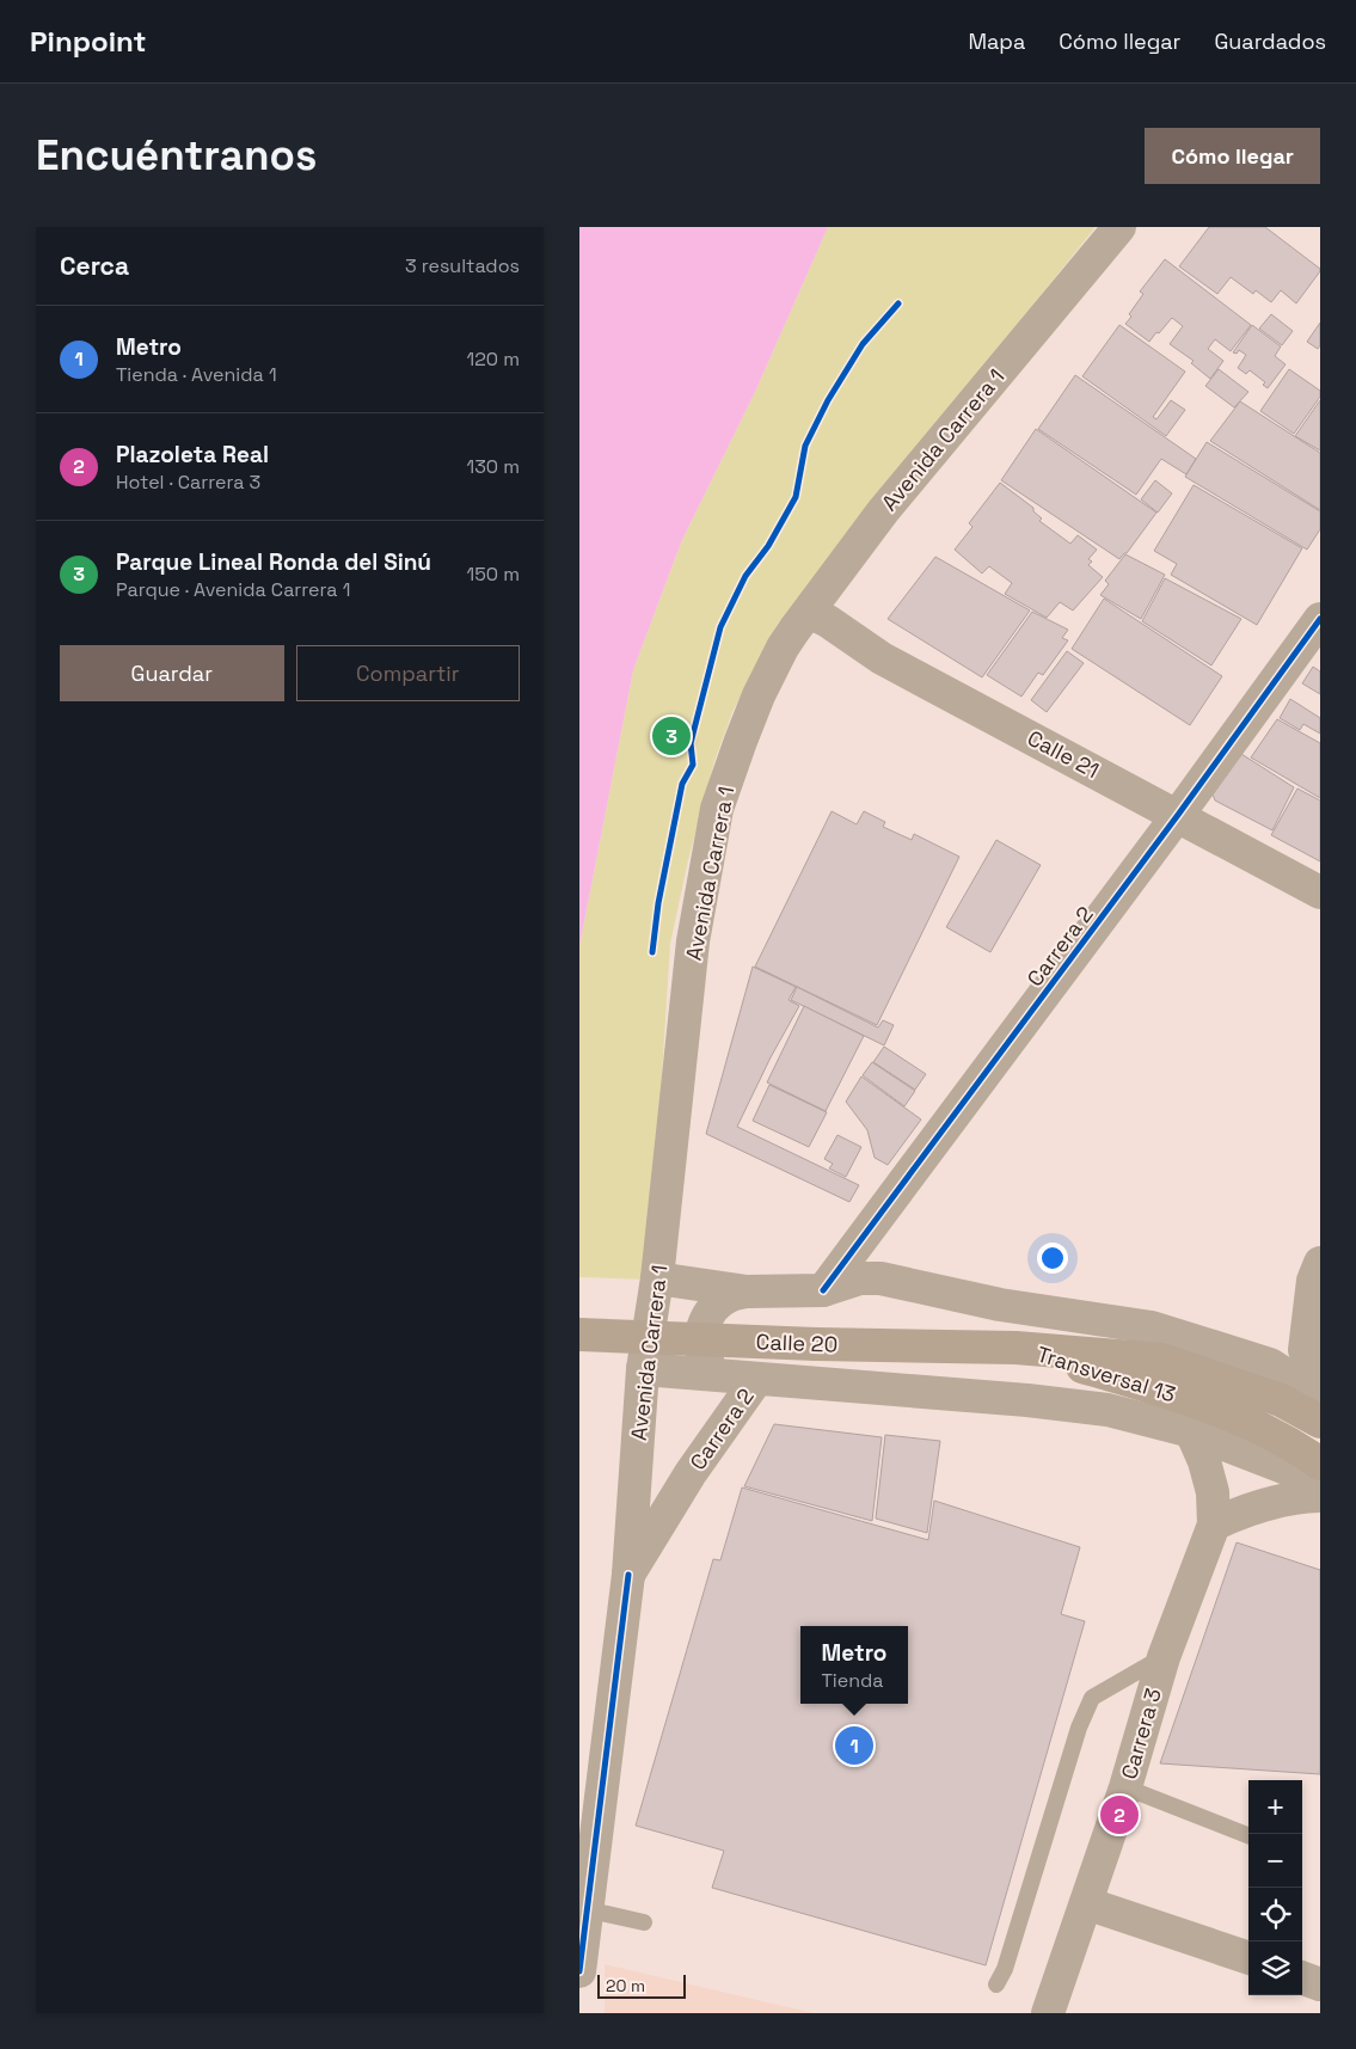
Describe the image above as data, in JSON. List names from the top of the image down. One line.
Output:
{"streets":{"main road":["Calle 20","Transversal 13"],"street":["Avenida Carrera 1","Calle 21","Carrera 2","Carrera 3"]},"crossings":[["Avenida Carrera 1","Calle 21"],["Avenida Carrera 1","Carrera 2"],["Calle 21","Carrera 2"],["Calle 20","Transversal 13"],["Transversal 13","Carrera 3"]],"scale_bar":"20 m","page":{"header":"Pinpoint","nav":["Mapa","Cómo llegar","Guardados"],"buttons":["Cómo llegar",["Guardar","Compartir"]],"title":"Encuéntranos","heading":["Cerca","3 resultados"],"list":[{"mark":"1","name":"Metro","note":"Tienda · Avenida 1","value":"120 m"},{"mark":"2","name":"Plazoleta Real","note":"Hotel · Carrera 3","value":"130 m"},{"mark":"3","name":"Parque Lineal Ronda del Sinú","note":"Parque · Avenida Carrera 1","value":"150 m"}],"pins":["3","1","2"],"popup":["Metro","Tienda"],"map_buttons":["+","−"],"scale":"20 m"}}
